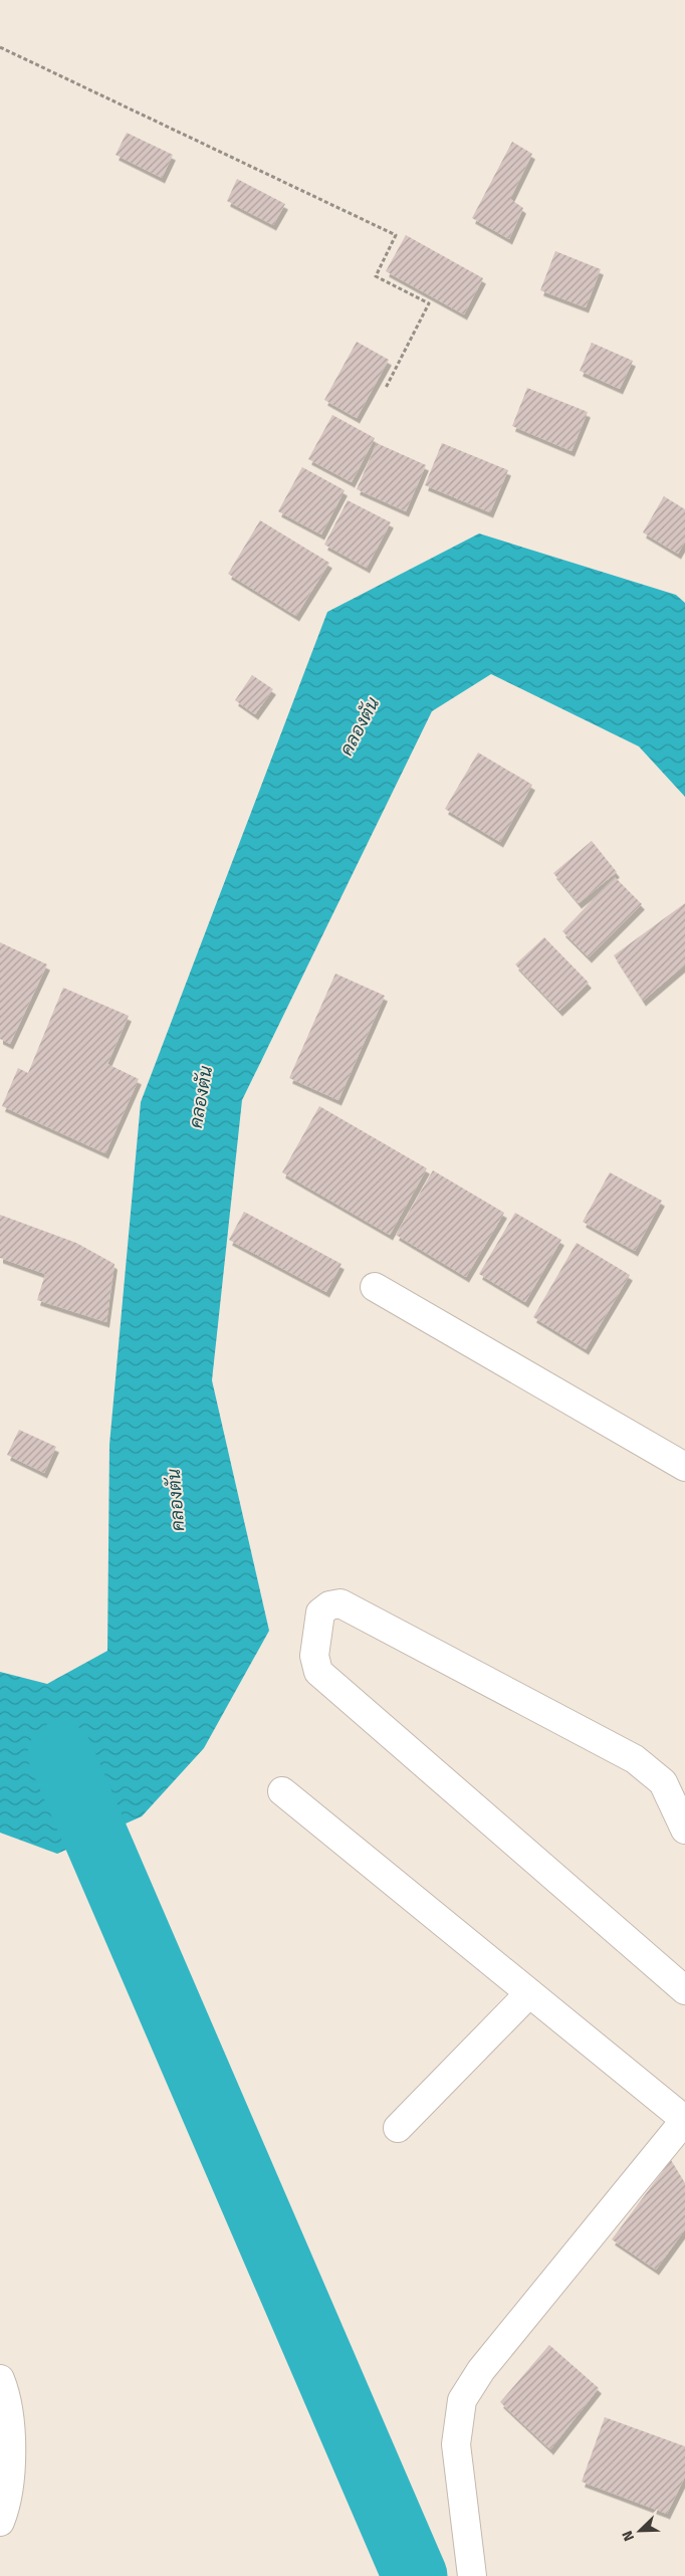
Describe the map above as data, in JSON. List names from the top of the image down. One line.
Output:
{"water":["คลองตัน"],"north":"bottom left"}
